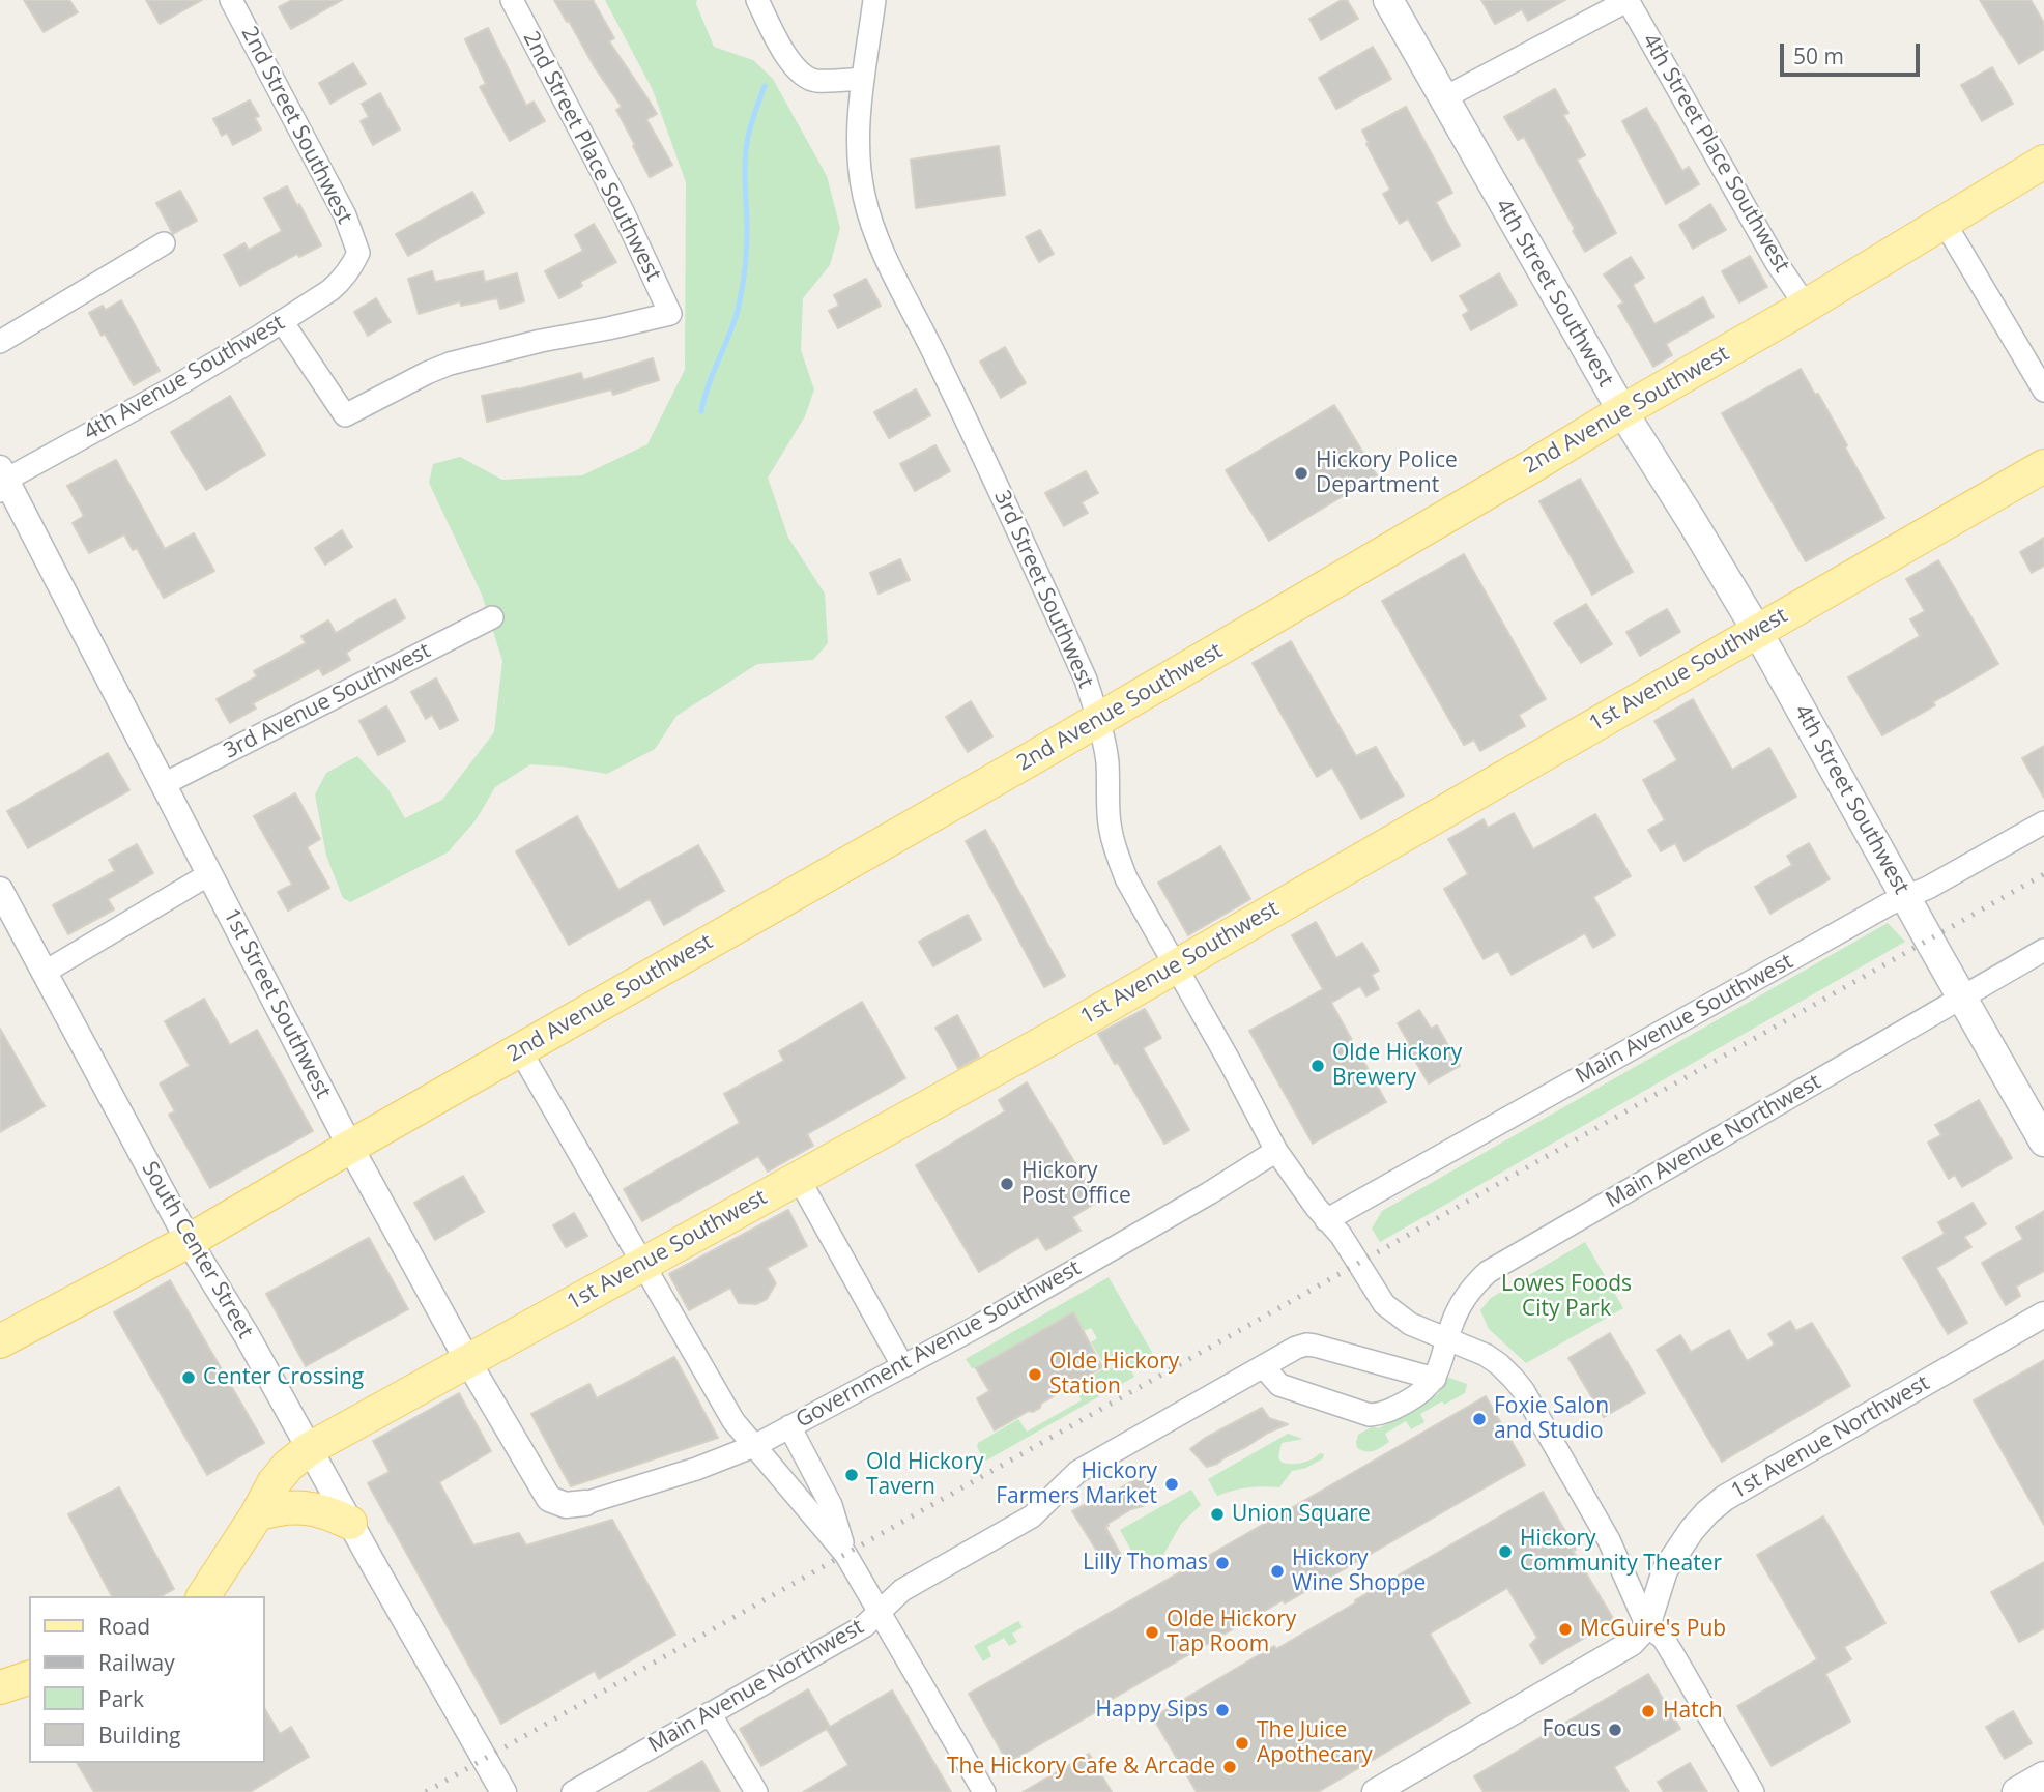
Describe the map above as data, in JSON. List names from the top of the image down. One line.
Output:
{"streets":{"main road":["4th Street Southwest","2nd Avenue Southwest","1st Avenue Southwest"],"street":["2nd Street Southwest","4th Street Place Southwest","2nd Street Place Southwest","4th Avenue Southwest","3rd Street Southwest","3rd Avenue Southwest","1st Street Southwest","Main Avenue Southwest","Main Avenue Northwest","South Center Street","Government Avenue Southwest","1st Avenue Northwest"]},"crossings":[["2nd Street Southwest","4th Avenue Southwest"],["4th Street Place Southwest","2nd Avenue Southwest"],["2nd Street Place Southwest","4th Avenue Southwest"],["4th Street Southwest","2nd Avenue Southwest"],["4th Street Southwest","1st Avenue Southwest"],["4th Street Southwest","Main Avenue Southwest"],["4th Street Southwest","Main Avenue Northwest"],["4th Avenue Southwest","1st Street Southwest"],["2nd Avenue Southwest","3rd Street Southwest"],["2nd Avenue Southwest","1st Street Southwest"],["2nd Avenue Southwest","South Center Street"],["3rd Street Southwest","1st Avenue Southwest"],["3rd Street Southwest","Main Avenue Southwest"],["3rd Street Southwest","Main Avenue Northwest"],["3rd Street Southwest","Government Avenue Southwest"],["3rd Street Southwest","1st Avenue Northwest"],["1st Avenue Southwest","1st Street Southwest"],["1st Avenue Southwest","South Center Street"],["3rd Avenue Southwest","1st Street Southwest"],["1st Street Southwest","Government Avenue Southwest"]],"parks":["Lowes Foods City Park"],"places":["Hickory Police Department","Olde Hickory Brewery","Hickory Post Office","Olde Hickory Station","Center Crossing","Foxie Salon and Studio","Old Hickory Tavern","Hickory Farmers Market","Union Square","Hickory Community Theater","Lilly Thomas","Hickory Wine Shoppe","McGuire's Pub","Olde Hickory Tap Room","Happy Sips","Hatch","Focus","The Juice Apothecary","The Hickory Cafe & Arcade"],"legend":["Road","Railway","Park","Building"],"scale_bar":"50 m"}
